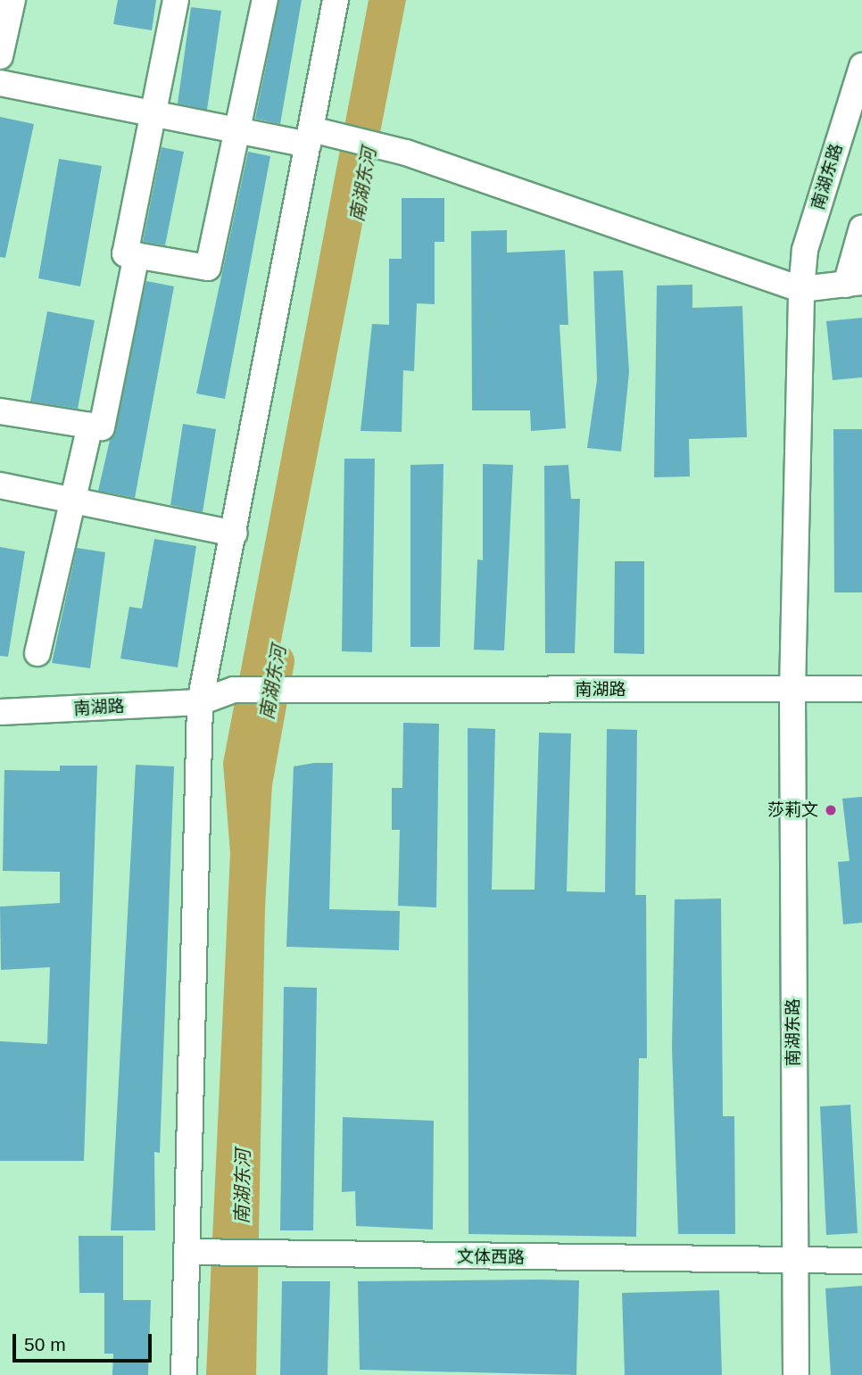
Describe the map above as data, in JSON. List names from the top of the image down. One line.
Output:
{"streets":{"street":["南湖东路","南湖路","文体西路"]},"crossings":[["南湖东路","南湖路"],["南湖东路","文体西路"]],"water":["南湖东河"],"places":["莎莉文"],"scale_bar":"50 m"}
